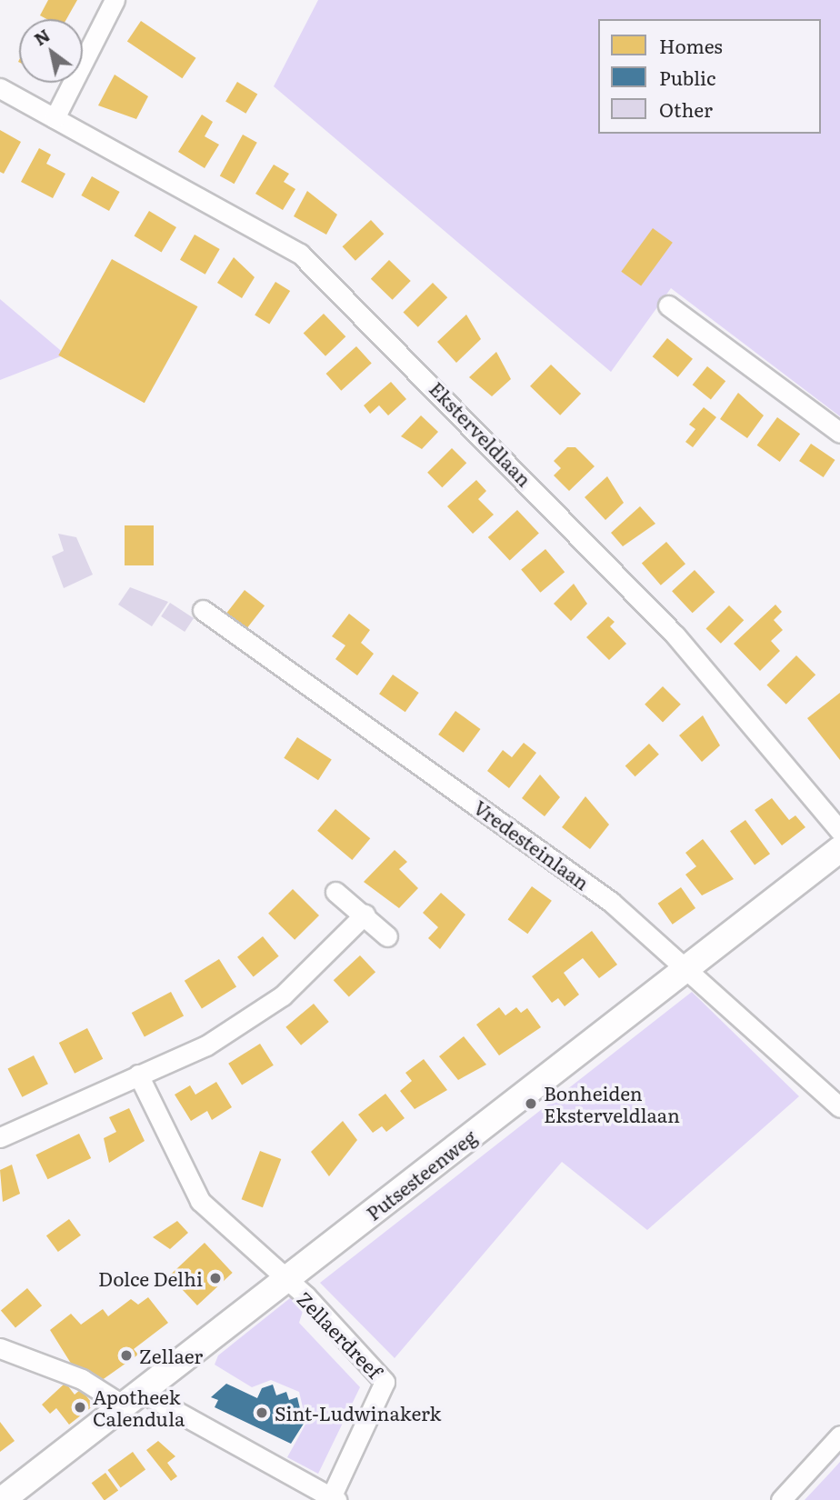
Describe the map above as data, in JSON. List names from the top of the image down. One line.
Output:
{"streets":{"main road":["Putsesteenweg"],"street":["Eksterveldlaan","Vredesteinlaan","Zellaerdreef"]},"crossings":[["Vredesteinlaan","Putsesteenweg"],["Putsesteenweg","Zellaerdreef"]],"places":["Bonheiden Eksterveldlaan","Dolce Delhi","Zellaer","Apotheek Calendula","Sint-Ludwinakerk"],"legend":["Homes","Public","Other"],"north":"top left"}
